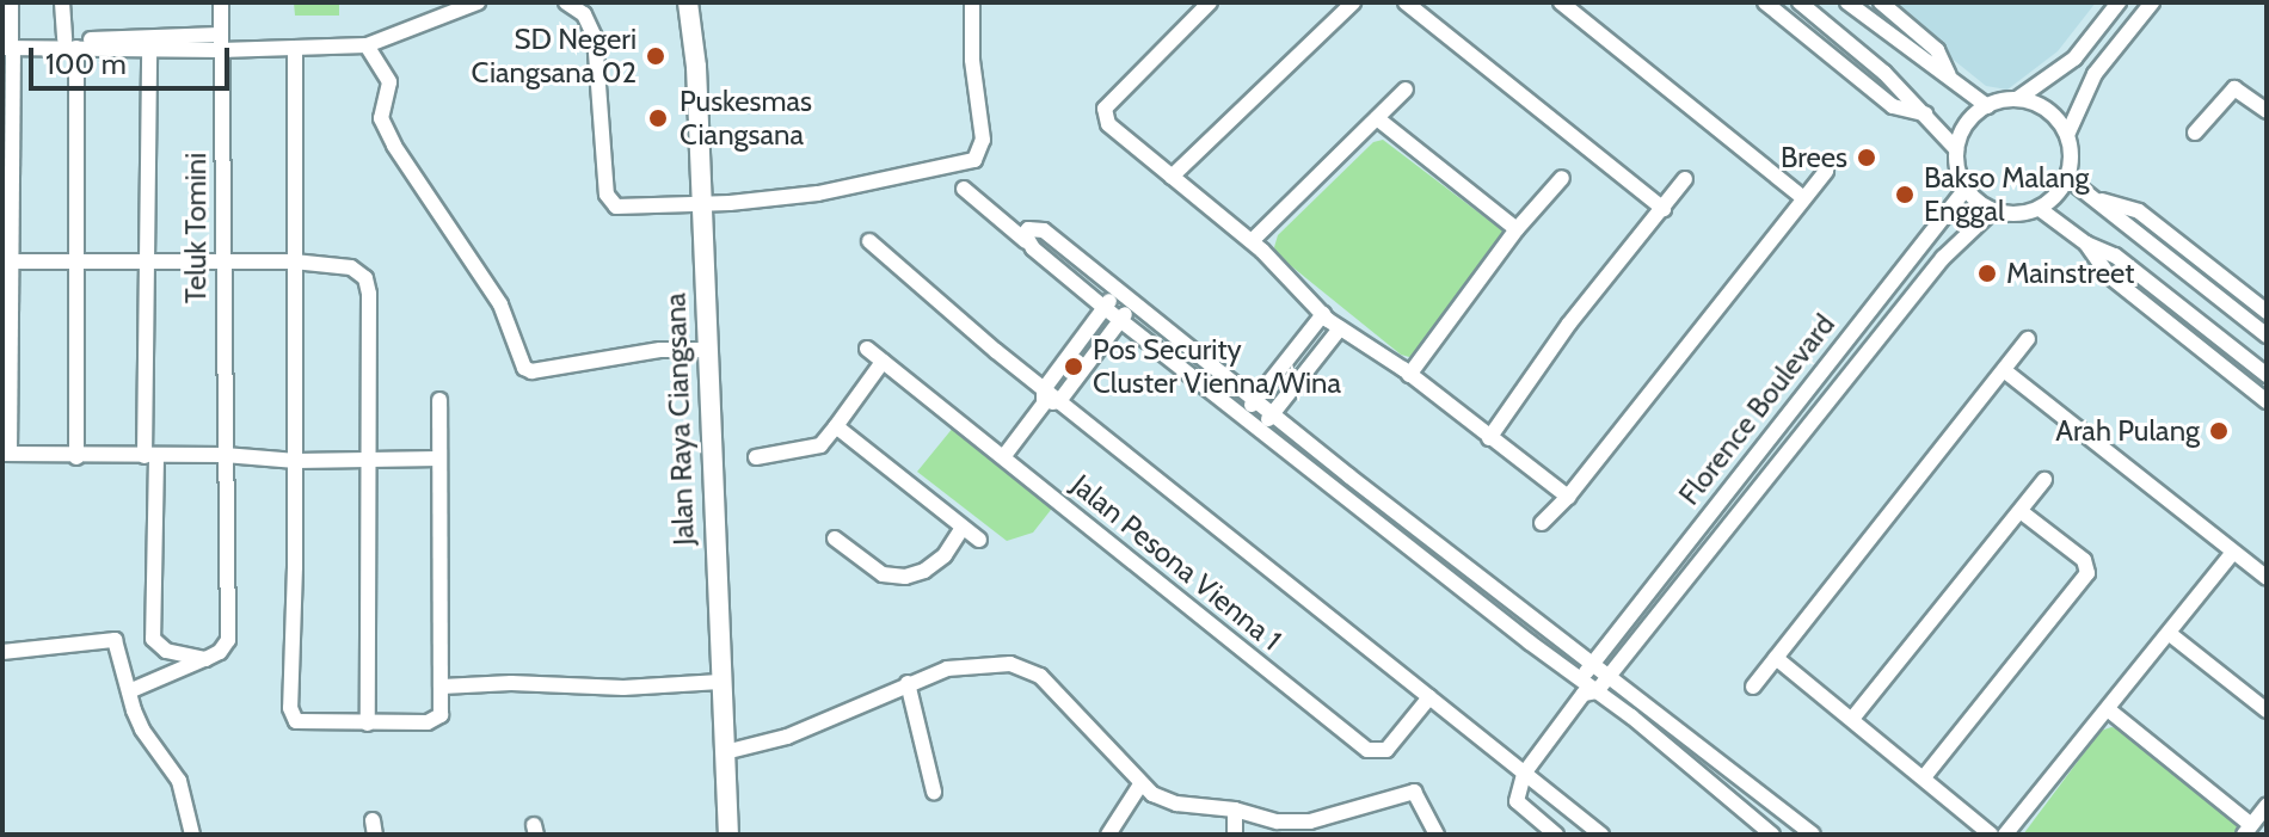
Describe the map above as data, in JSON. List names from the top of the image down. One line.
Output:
{"streets":{"main road":["Jalan Raya Ciangsana"],"street":["Teluk Tomini","Florence Boulevard","Jalan Pesona Vienna 1"]},"places":["SD Negeri Ciangsana 02","Puskesmas Ciangsana","Brees","Bakso Malang Enggal","Mainstreet","Pos Security Cluster Vienna/Wina","Arah Pulang"],"scale_bar":"100 m"}
